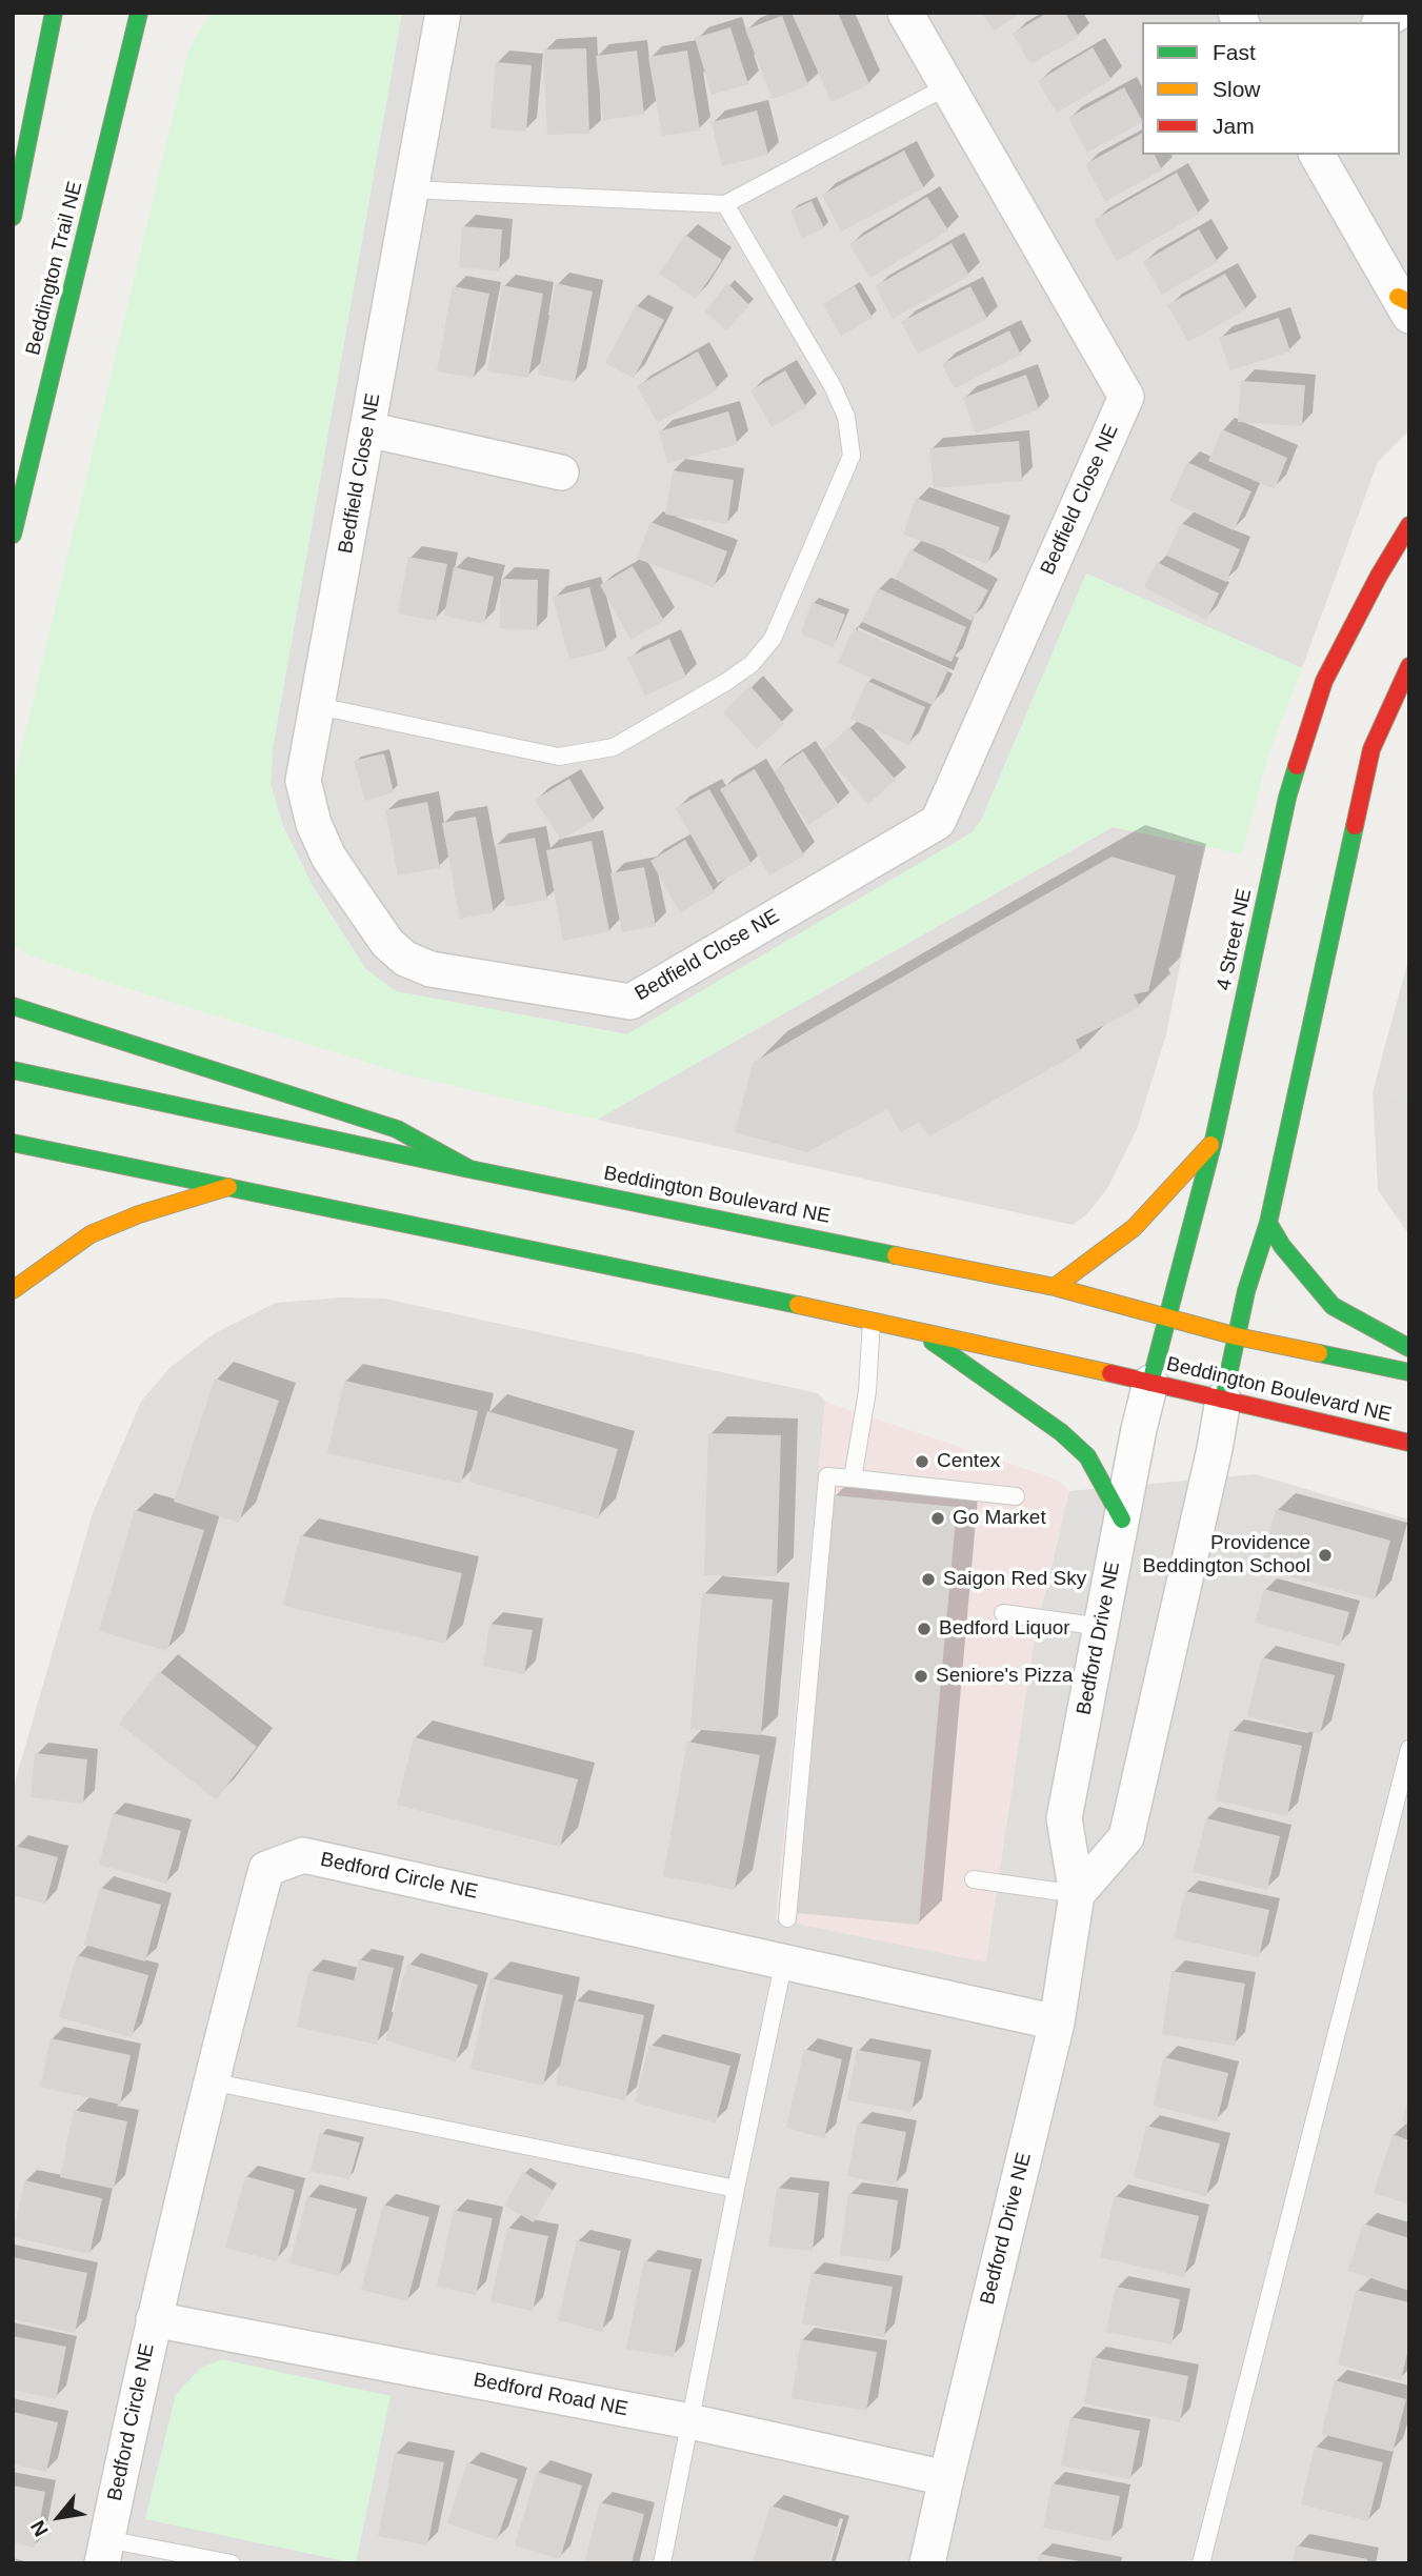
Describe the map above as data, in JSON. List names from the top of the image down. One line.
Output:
{"streets":{"main road":["Beddington Trail NE","4 Street NE","Beddington Boulevard NE"],"street":["Bedfield Close NE","Bedford Drive NE","Bedford Circle NE","Bedford Road NE"]},"crossings":[["4 Street NE","Beddington Boulevard NE"],["4 Street NE","Bedford Drive NE"],["Beddington Boulevard NE","Bedford Drive NE"],["Bedford Drive NE","Bedford Circle NE"],["Bedford Drive NE","Bedford Road NE"],["Bedford Circle NE","Bedford Road NE"]],"places":["Centex","Go Market","Providence Beddington School","Saigon Red Sky","Bedford Liquor","Seniore's Pizza"],"legend":["Fast","Slow","Jam"],"north":"bottom left"}
